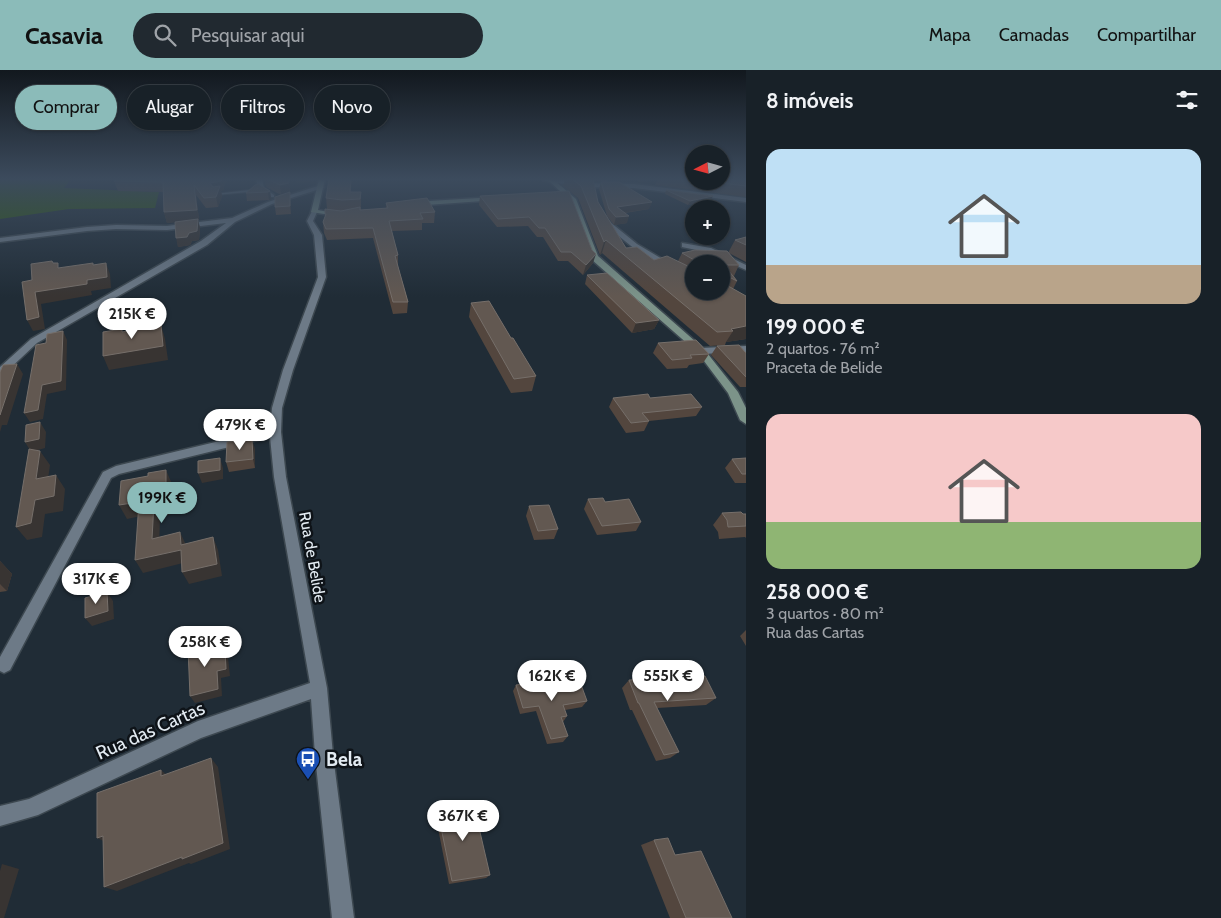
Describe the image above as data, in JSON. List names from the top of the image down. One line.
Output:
{"streets":{"street":["Rua de Belide","Rua das Cartas"]},"crossings":[["Rua de Belide","Rua das Cartas"]],"places":{"bus stop":["Bela"]},"north":"left","page":{"header":"Casavia","search":"Pesquisar aqui","nav":["Mapa","Camadas","Compartilhar"],"heading":"8 imóveis","chip":["Comprar","Alugar","Filtros","Novo"],"list":[{"name":"199 000 €","note":"2 quartos · 76 m² · Praceta de Belide"},{"name":"258 000 €","note":"3 quartos · 80 m² · Rua das Cartas"}],"map_buttons":["+","−"],"price":["215K €","479K €","199K €","317K €","258K €","162K €","555K €","367K €"]}}
